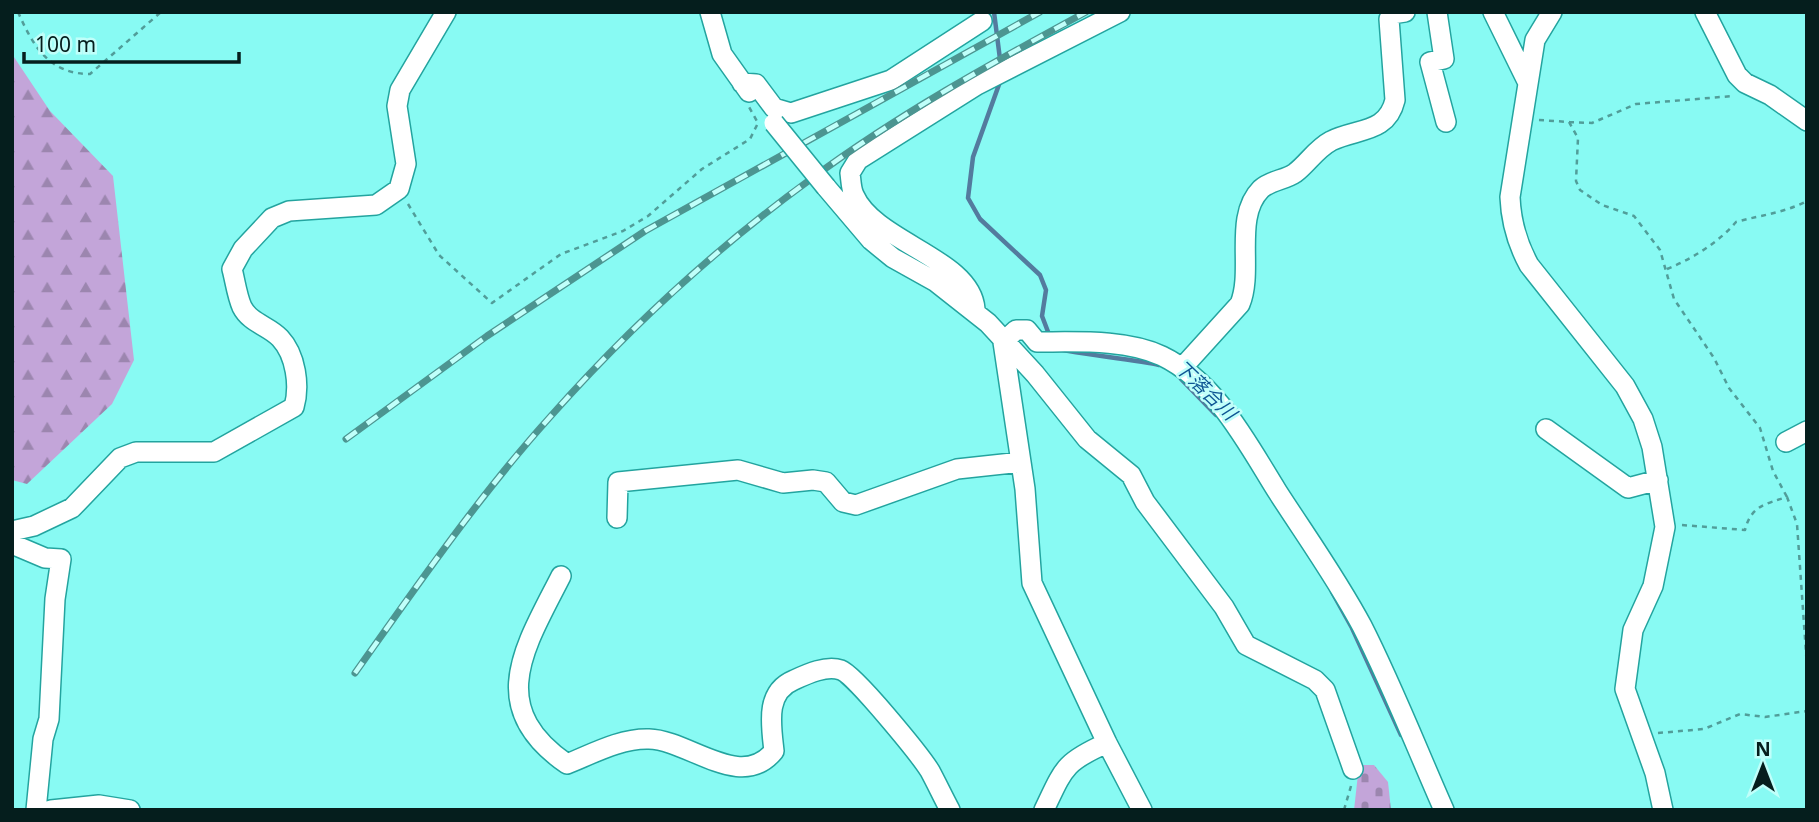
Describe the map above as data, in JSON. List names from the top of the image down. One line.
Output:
{"water":["下落合川"],"scale_bar":"100 m","north":"top"}
